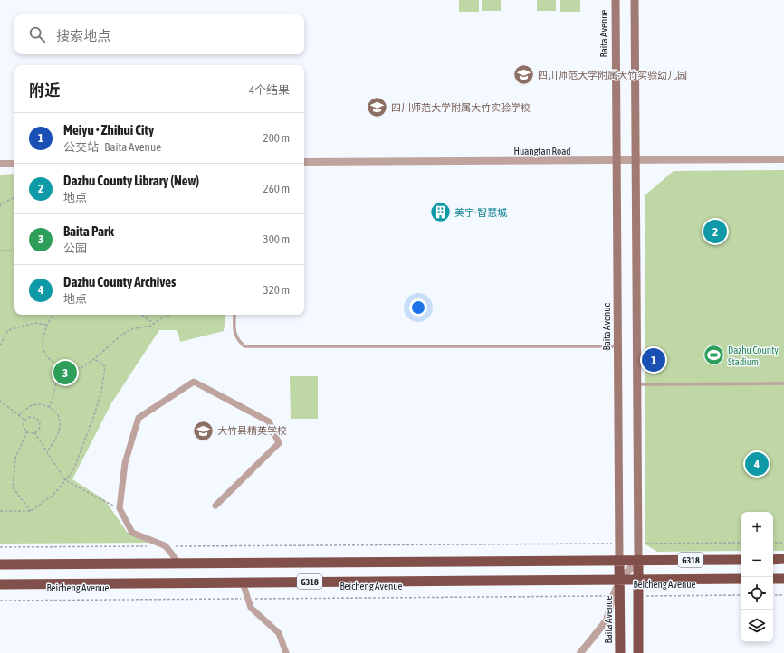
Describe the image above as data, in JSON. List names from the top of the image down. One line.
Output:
{"streets":{"highway":["Baita Avenue","G318","Beicheng Avenue"],"street":["Huangtan Road"]},"crossings":[["Baita Avenue","Huangtan Road"],["Baita Avenue","G318"],["Baita Avenue","Beicheng Avenue"]],"places":{"school or university":["四川师范大学附属大竹实验幼儿园","四川师范大学附属大竹实验学校","大竹县精英学校"],"building":["美宇•智慧城"],"sports":["Dazhu County Stadium"]},"page":{"search":"搜索地点","heading":["附近","4个结果"],"list":[{"mark":"1","name":"Meiyu • Zhihui City","note":"公交站 · Baita Avenue","value":"200 m"},{"mark":"2","name":"Dazhu County Library (New)","note":"地点","value":"260 m"},{"mark":"3","name":"Baita Park","note":"公园","value":"300 m"},{"mark":"4","name":"Dazhu County Archives","note":"地点","value":"320 m"}],"pins":["2","1","3","4"],"map_buttons":["+","−"]}}
